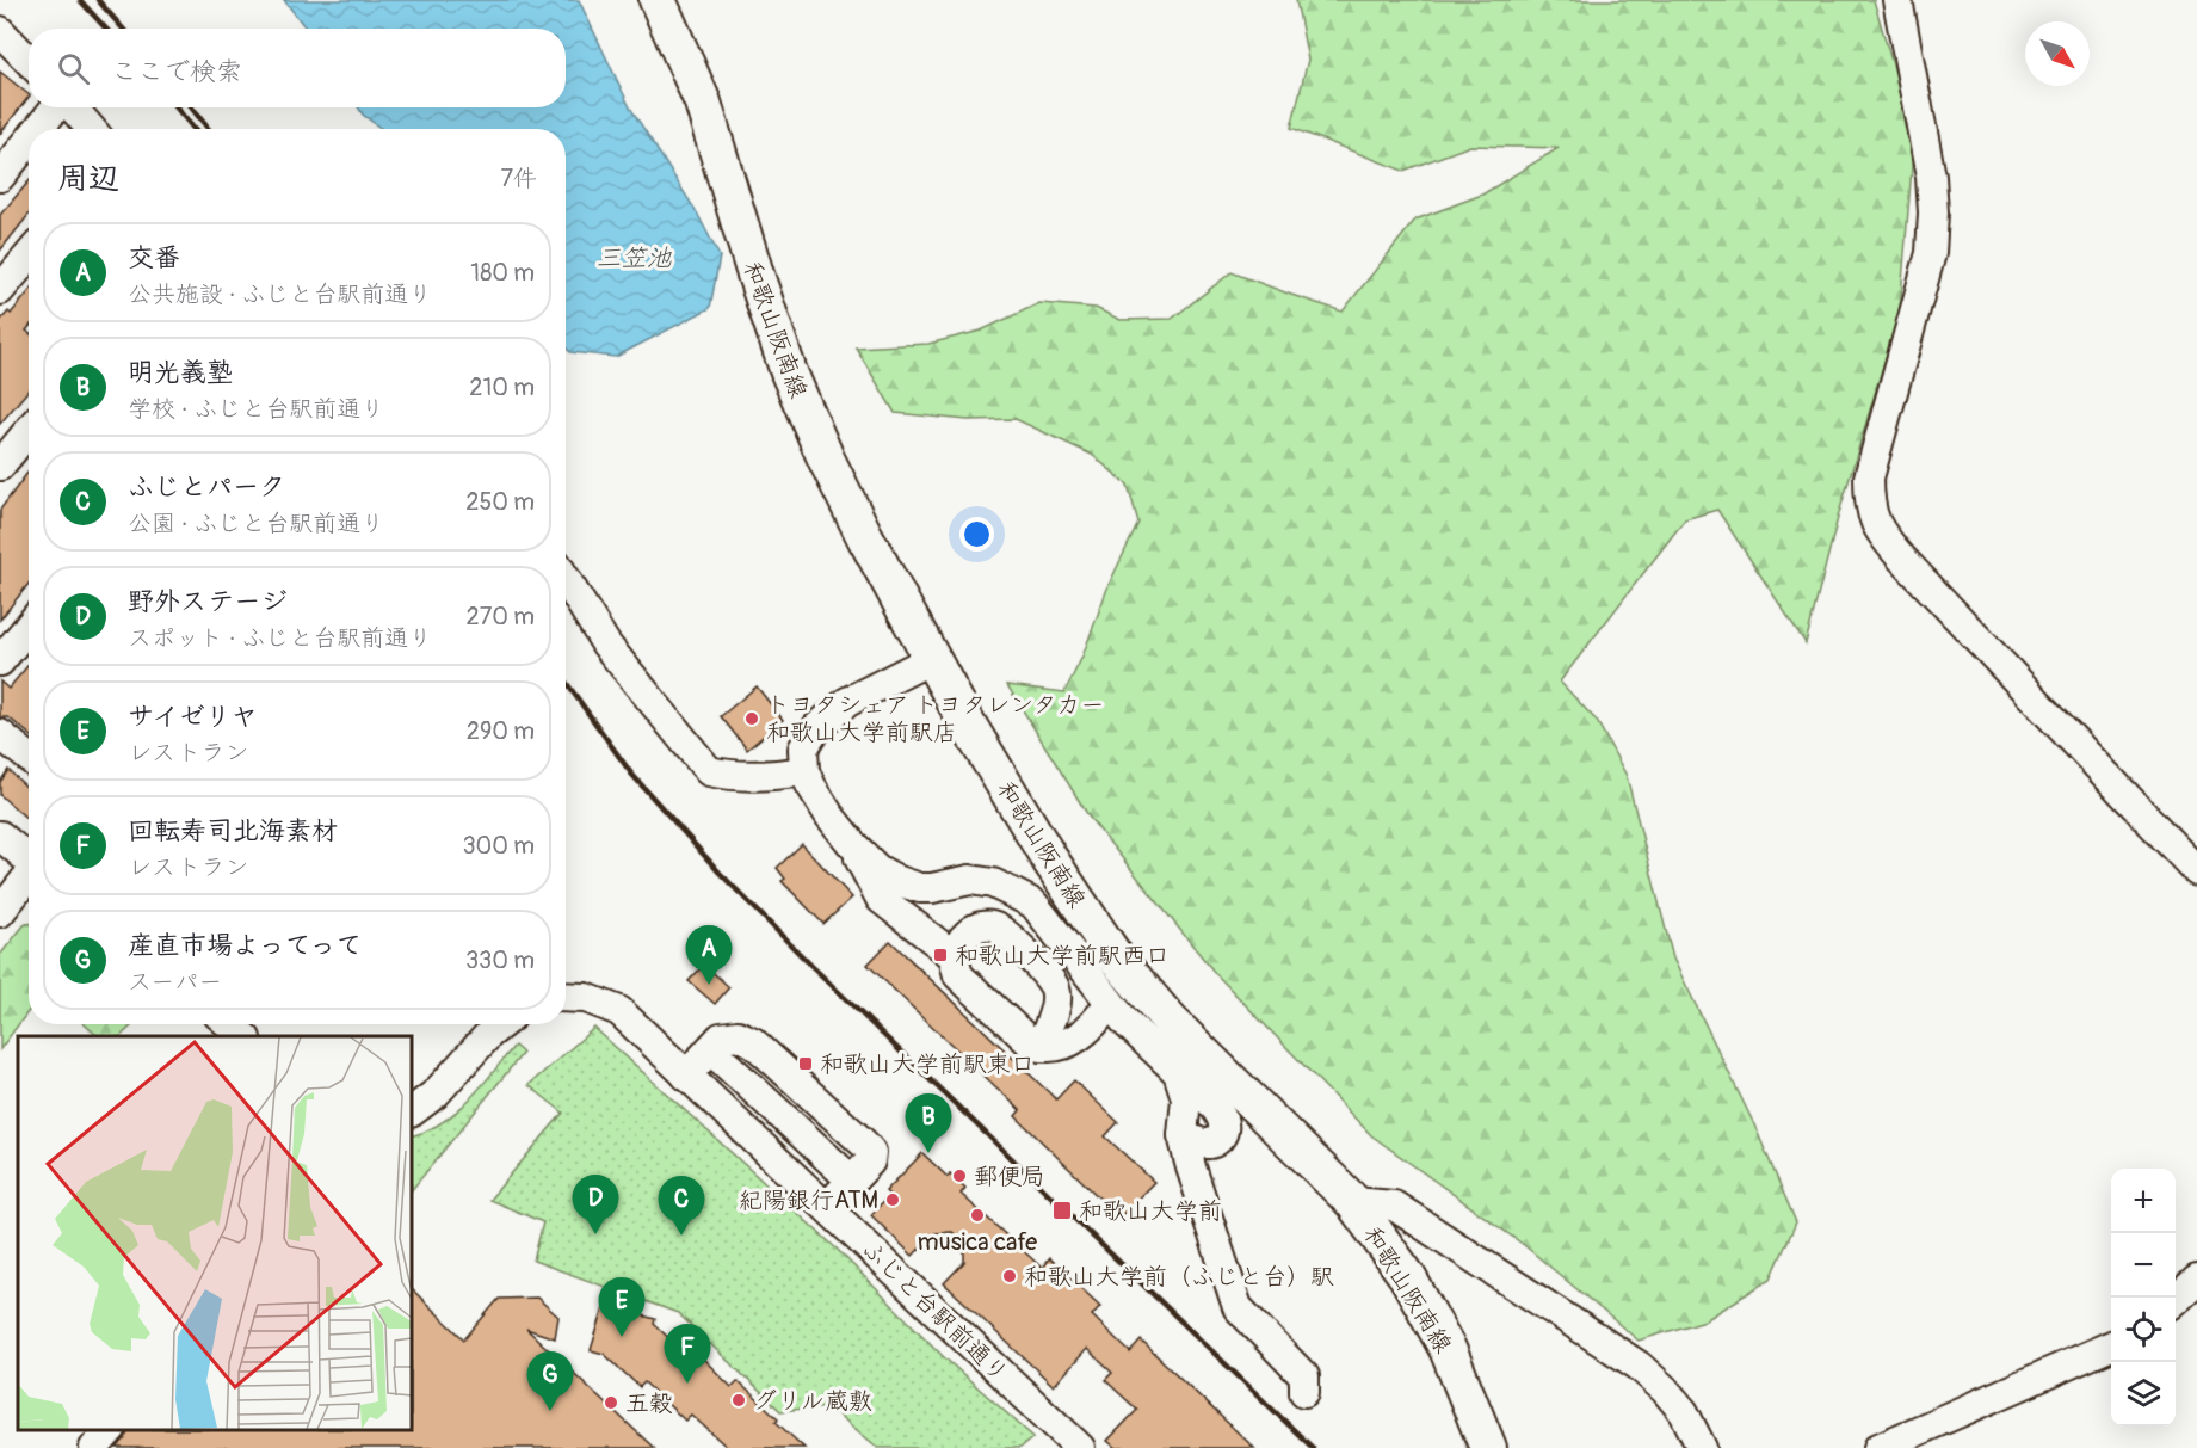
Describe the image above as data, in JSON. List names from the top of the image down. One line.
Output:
{"streets":{"main road":["和歌山阪南線"],"street":["ふじと台駅前通り"]},"water":["三笠池"],"places":{"other":["トヨタシェア トヨタレンタカー 和歌山大学前駅店","郵便局","紀陽銀行ATM","musica cafe","和歌山大学前（ふじと台）駅","グリル蔵敷","五穀"],"transit":["和歌山大学前駅西口","和歌山大学前駅東口","和歌山大学前"]},"north":"bottom right","page":{"search":"ここで検索","heading":["周辺","7件"],"list":[{"mark":"A","name":"交番","note":"公共施設 · ふじと台駅前通り","value":"180 m"},{"mark":"B","name":"明光義塾","note":"学校 · ふじと台駅前通り","value":"210 m"},{"mark":"C","name":"ふじとパーク","note":"公園 · ふじと台駅前通り","value":"250 m"},{"mark":"D","name":"野外ステージ","note":"スポット · ふじと台駅前通り","value":"270 m"},{"mark":"E","name":"サイゼリヤ","note":"レストラン","value":"290 m"},{"mark":"F","name":"回転寿司北海素材","note":"レストラン","value":"300 m"},{"mark":"G","name":"産直市場よってって","note":"スーパー","value":"330 m"}],"pins":["A","B","D","C","E","F","G"],"map_buttons":["+","−"]}}
